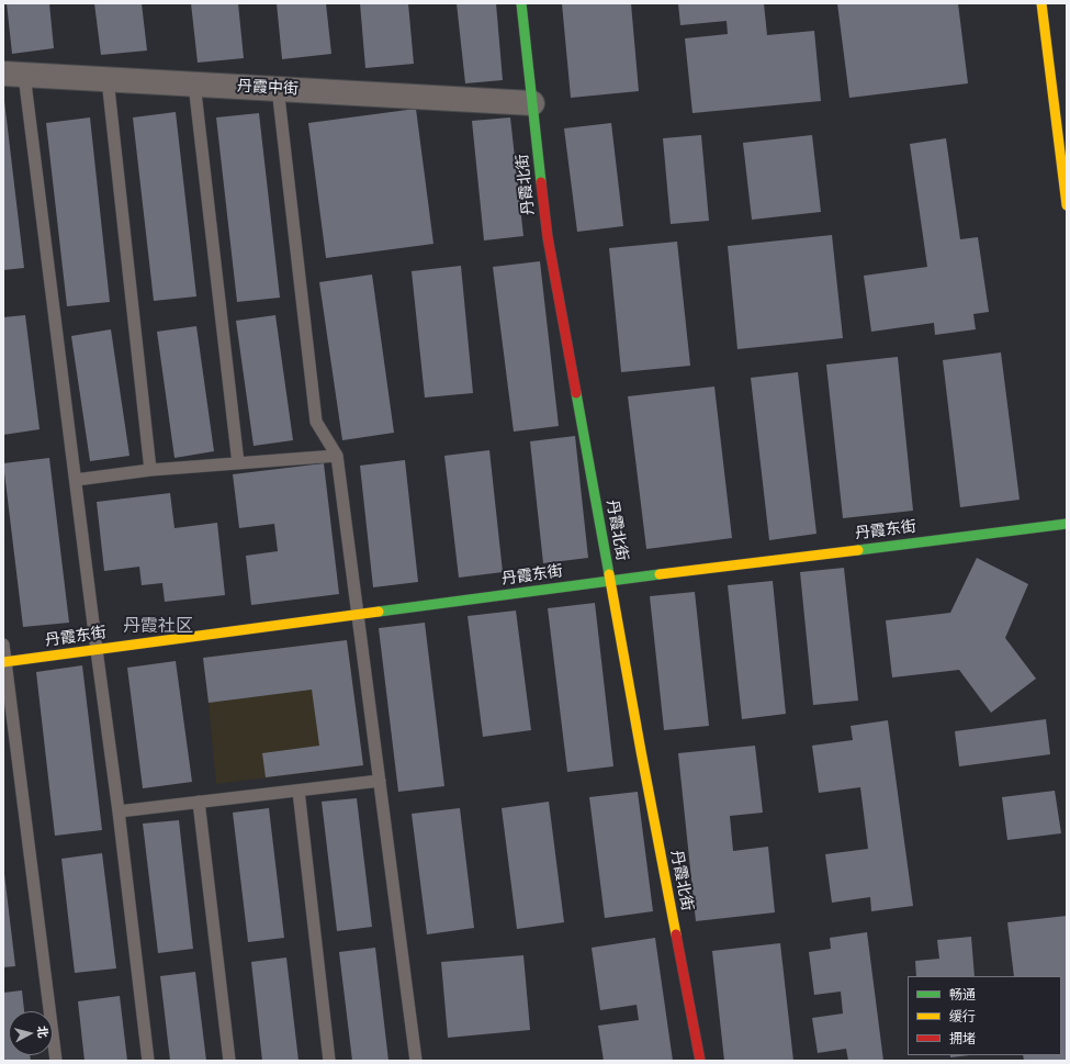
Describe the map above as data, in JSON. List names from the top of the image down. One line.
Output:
{"streets":{"street":["丹霞中街","丹霞北街","丹霞东街"]},"crossings":[["丹霞中街","丹霞北街"],["丹霞北街","丹霞东街"]],"districts":["丹霞社区"],"legend":["畅通","缓行","拥堵"],"north":"right"}
